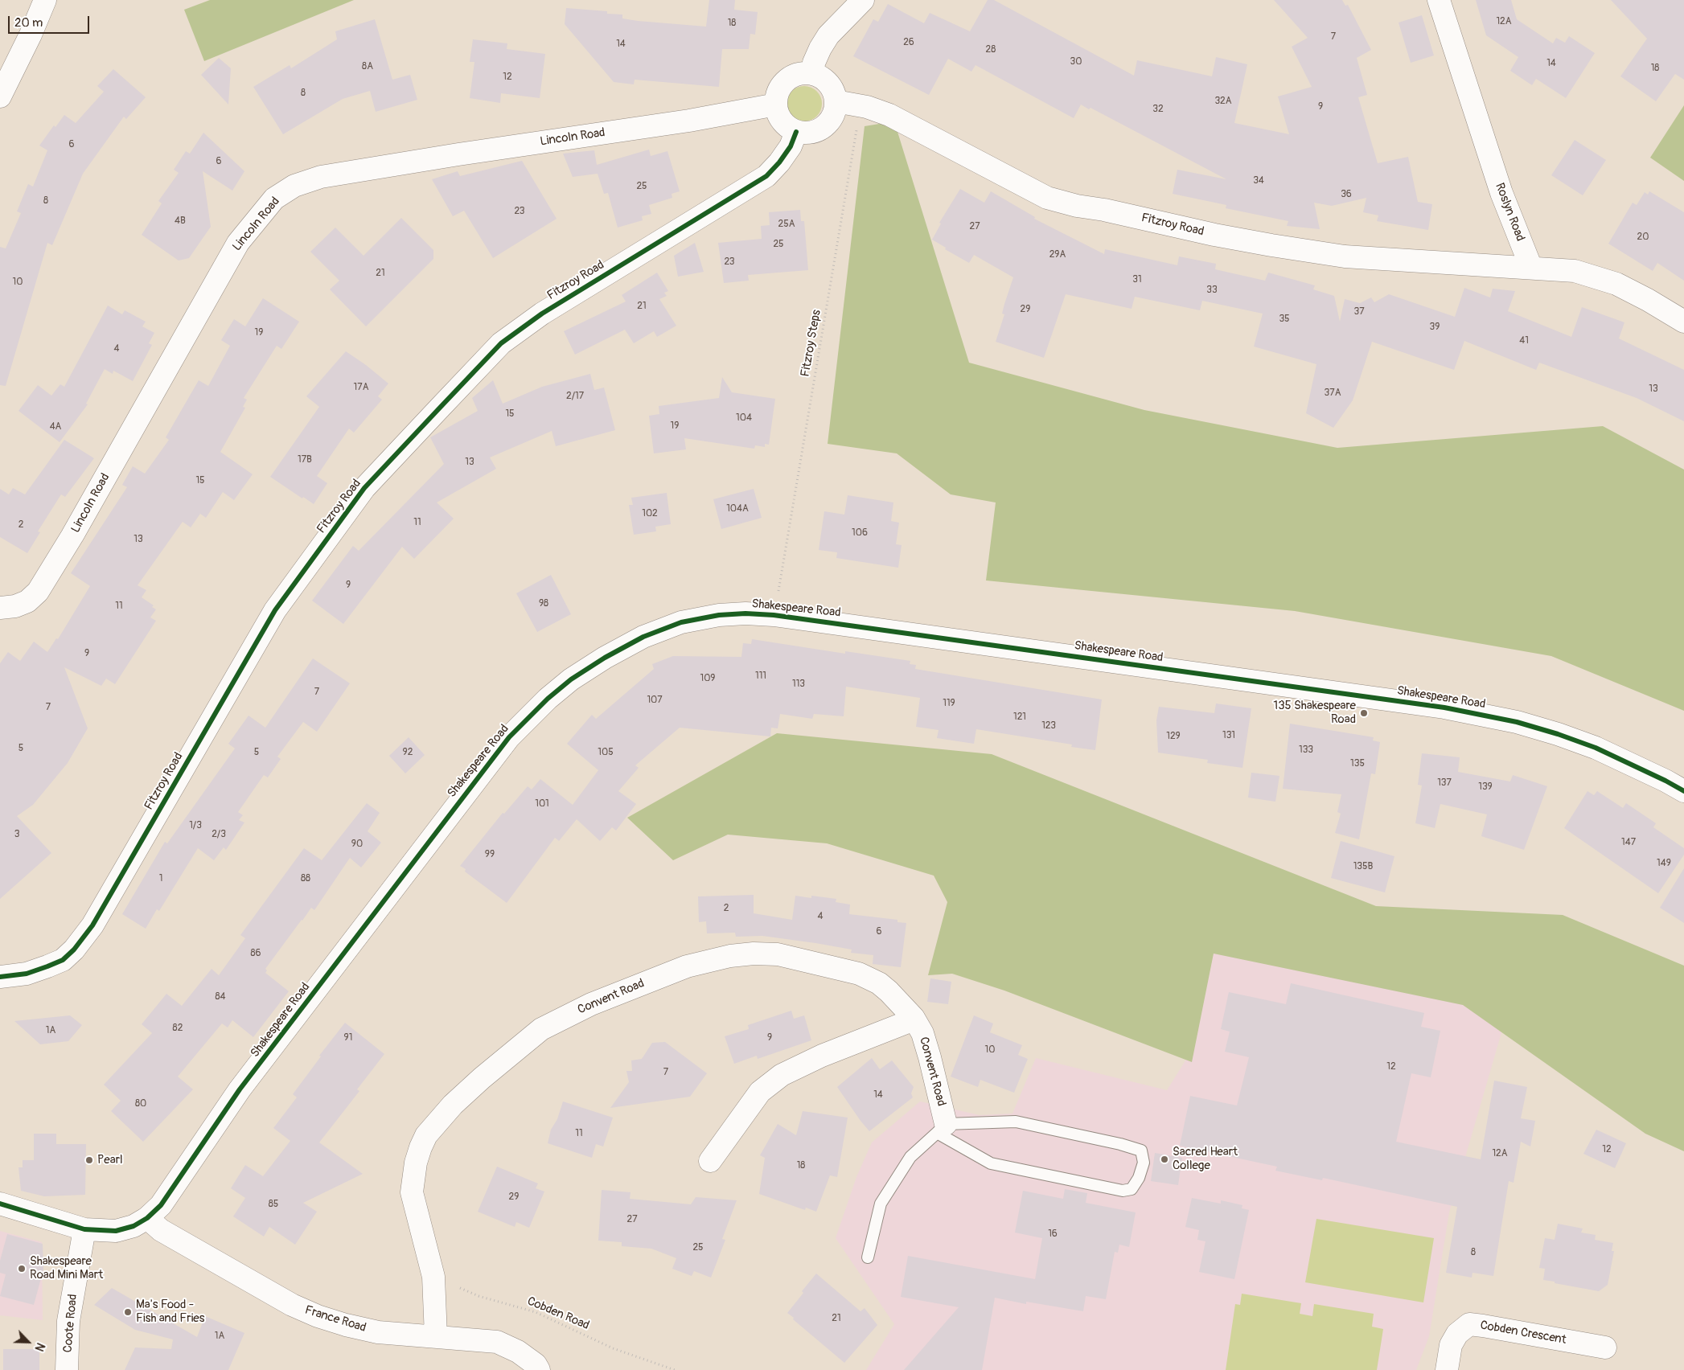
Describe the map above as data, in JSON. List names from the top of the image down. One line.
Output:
{"streets":{"street":["Lincoln Road","Roslyn Road","Fitzroy Road","Shakespeare Road","Convent Road","France Road","Coote Road","Cobden Crescent"],"path":["Fitzroy Steps","Cobden Road"]},"crossings":[["Lincoln Road","Fitzroy Road"],["Lincoln Road","Fitzroy Steps"],["Roslyn Road","Fitzroy Road"],["Fitzroy Road","Fitzroy Steps"],["Shakespeare Road","France Road"],["Shakespeare Road","Coote Road"],["Convent Road","Cobden Road"],["Convent Road","France Road"]],"places":["135 Shakespeare Road","Sacred Heart College","Pearl","Shakespeare Road Mini Mart","Ma's Food - Fish and Fries"],"house_numbers":["12A","18","7","26","14","28","30","14","8A","18","12","8","32A","9","32","6","6","34","25","36","8","23","4B","25A","27","20","25","29A","23","21","31","10","33","21","29","37","35","39","19","41","4","17A","13","37A","2/17","15","104","19","4A","17B","13","15","104A","102","11","2","106","13","9","98","11","9","111","109","113","7","107","119","7","121","123","131","129","5","133","5","92","105","135","137","139","101","1/3","3","2/3","147","90","99","149","135B","1","88","2","4","6","86","84","82","1A","91","9","10","12","7","14","80","11","12","12A","18","29","85","27","16","25","8","21","1A"],"scale_bar":"20 m","north":"bottom right"}
